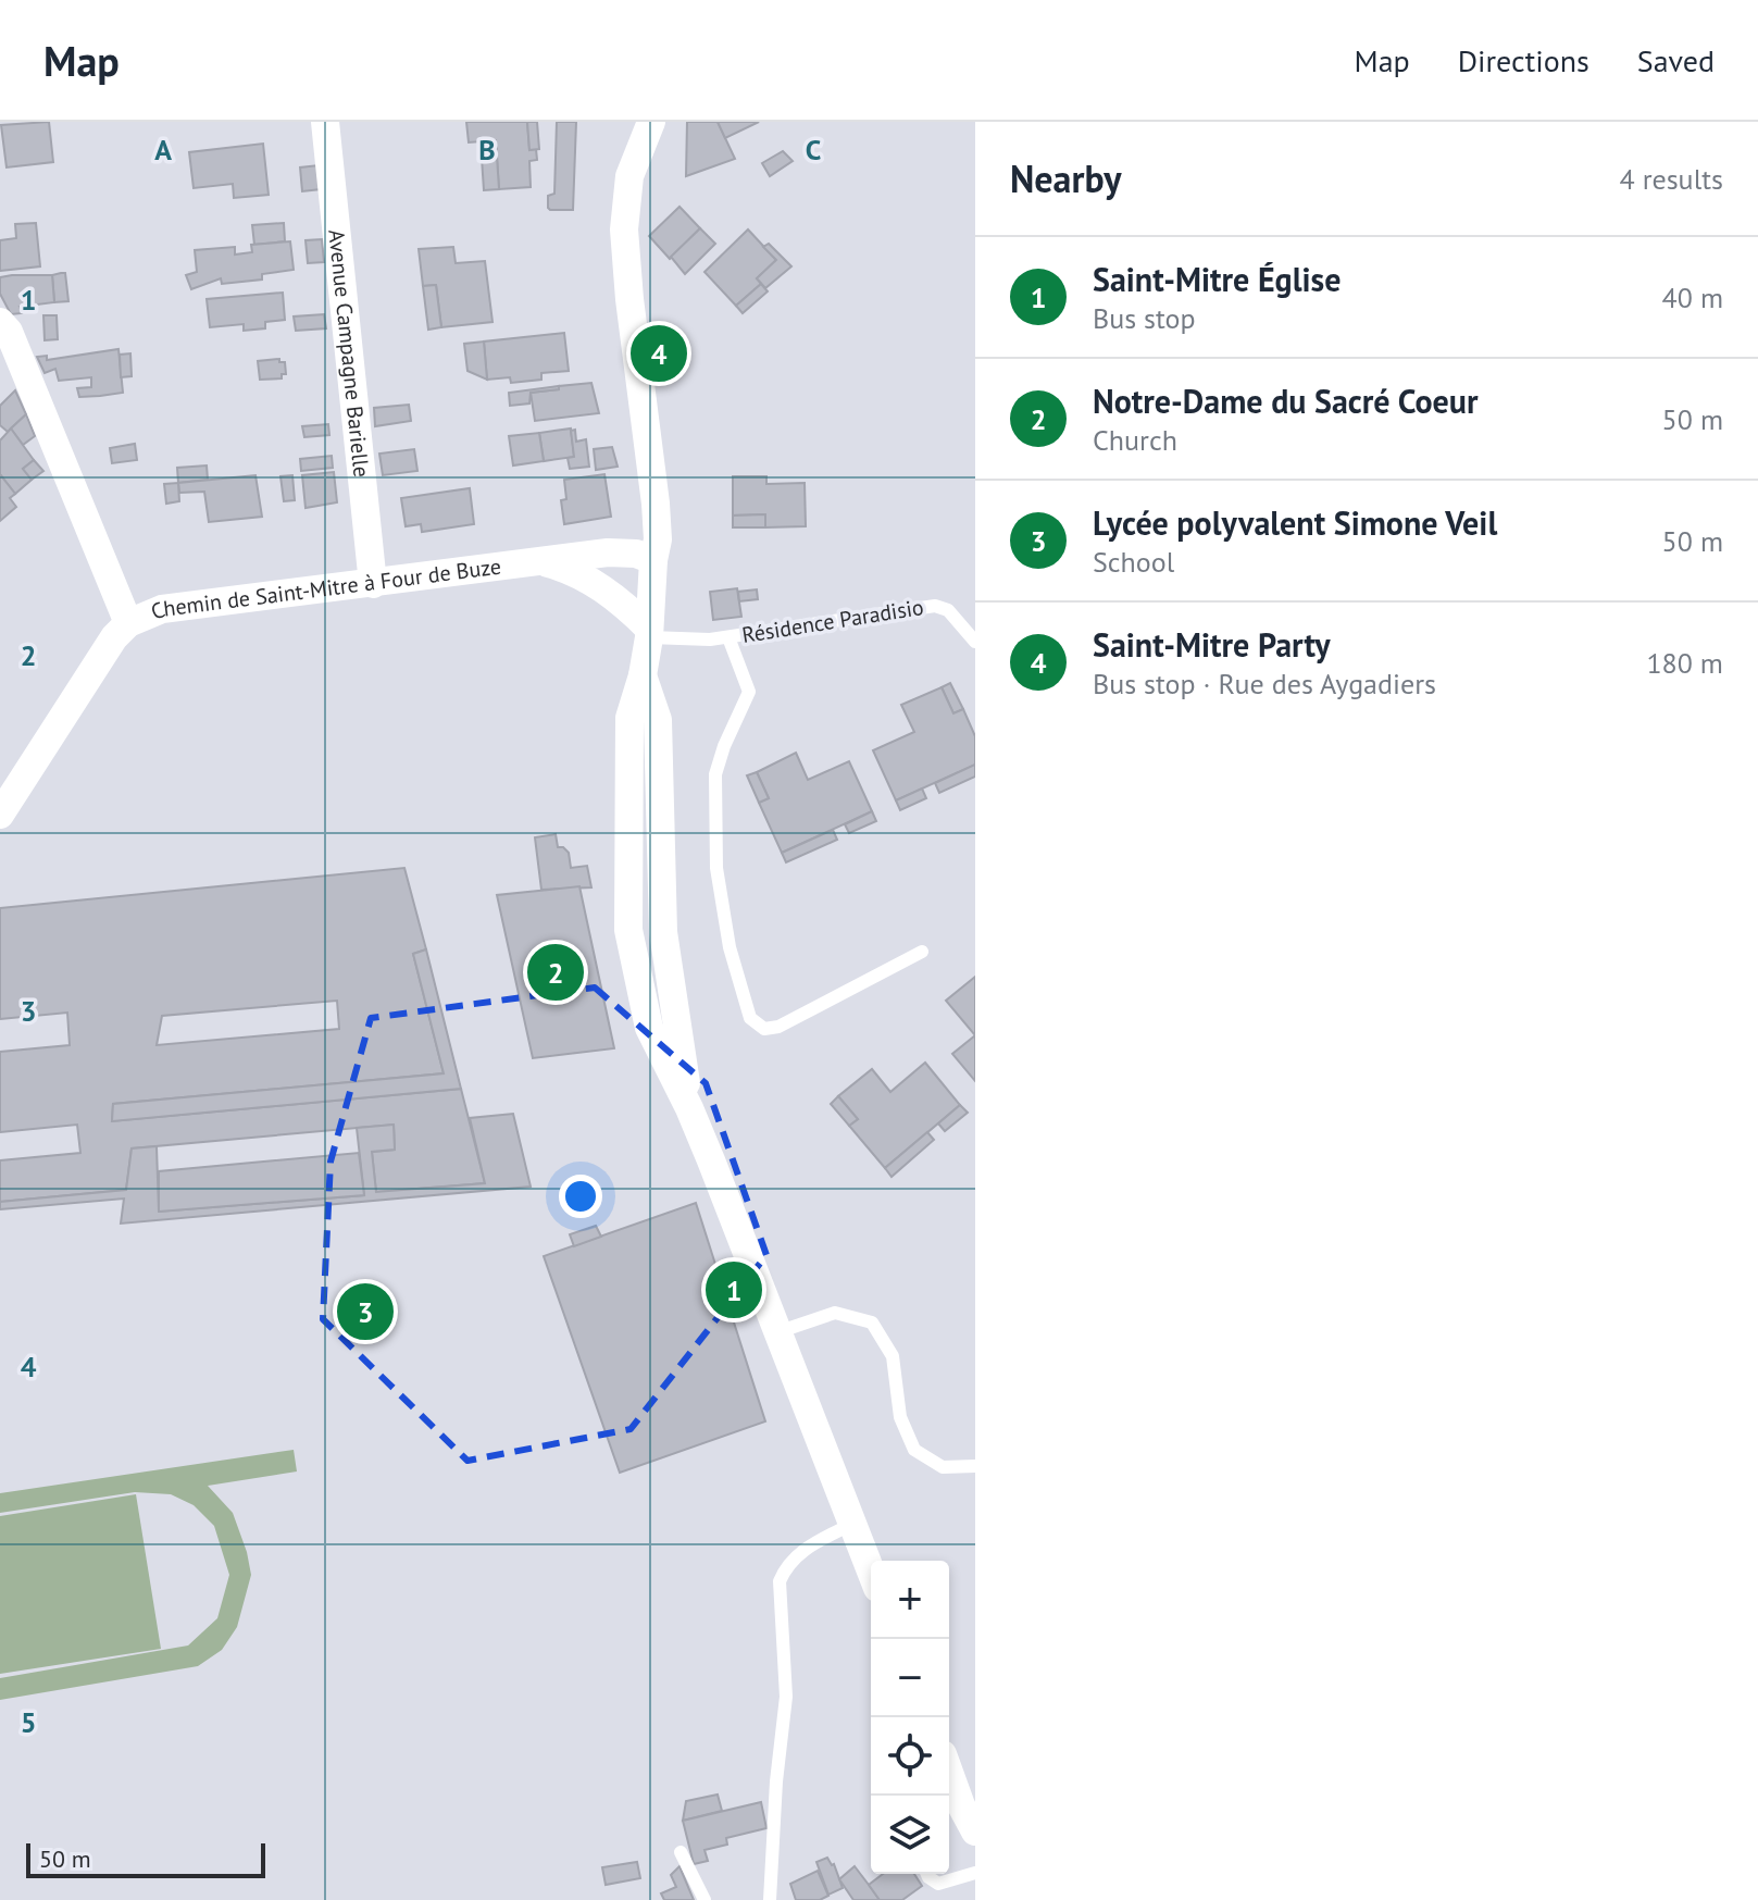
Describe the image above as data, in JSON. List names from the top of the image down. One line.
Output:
{"streets":{"street":["Avenue Campagne Barielle","Chemin de Saint-Mitre à Four de Buze"],"lane":["Résidence Paradisio"]},"crossings":[["Avenue Campagne Barielle","Chemin de Saint-Mitre à Four de Buze"],["Chemin de Saint-Mitre à Four de Buze","Résidence Paradisio"]],"scale_bar":"50 m","page":{"header":"Map","nav":["Map","Directions","Saved"],"heading":["Nearby","4 results"],"list":[{"mark":"1","name":"Saint-Mitre Église","note":"Bus stop","value":"40 m"},{"mark":"2","name":"Notre-Dame du Sacré Coeur","note":"Church","value":"50 m"},{"mark":"3","name":"Lycée polyvalent Simone Veil","note":"School","value":"50 m"},{"mark":"4","name":"Saint-Mitre Party","note":"Bus stop · Rue des Aygadiers","value":"180 m"}],"pins":["4","2","1","3"],"map_buttons":["+","−"],"scale":"50 m"},"grid":{"columns":["A","B","C"],"rows":["1","2","3","4","5"]}}
